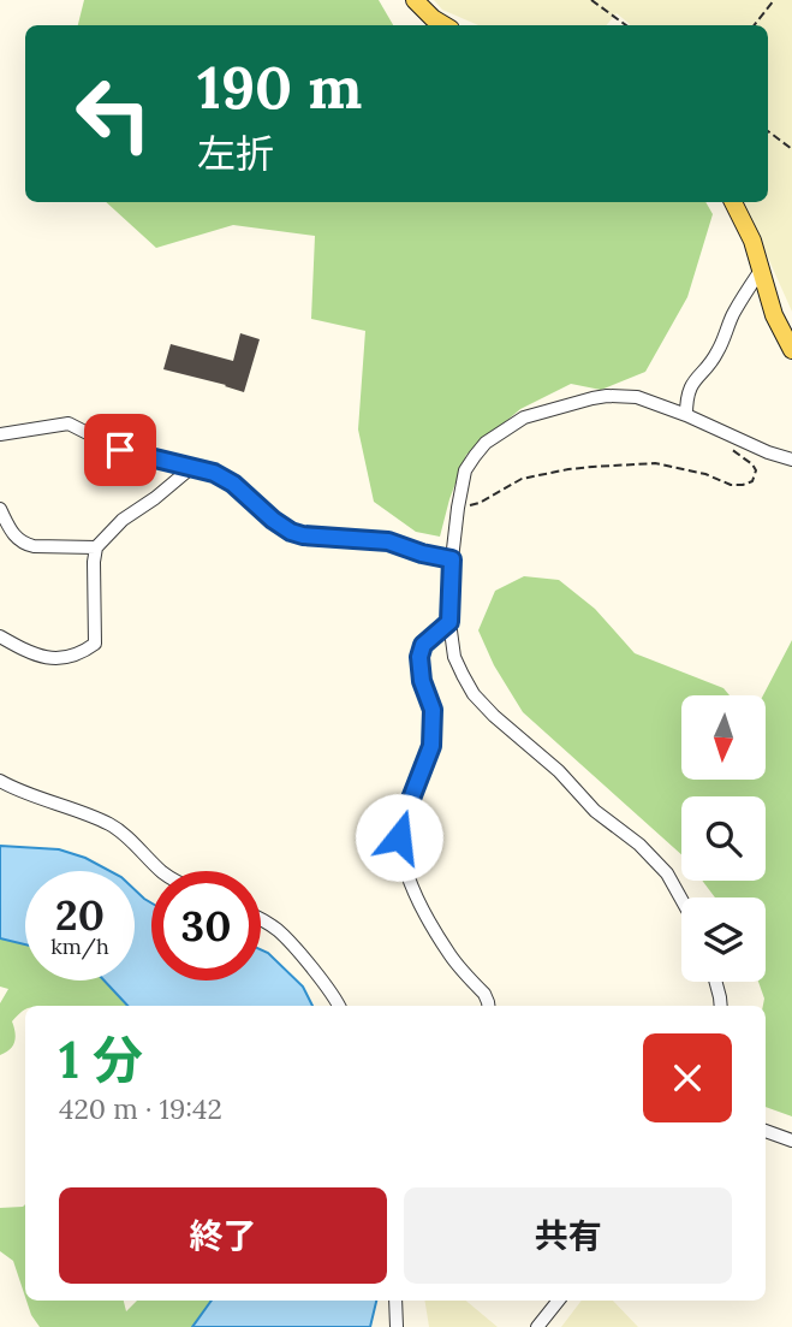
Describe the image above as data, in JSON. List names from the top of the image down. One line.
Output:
{"north":"bottom","page":{"turn":["190 m","左折"],"speed":"20 km/h","limit":"30","heading":["1 分","420 m · 19:42"],"buttons":["終了","共有"]}}
